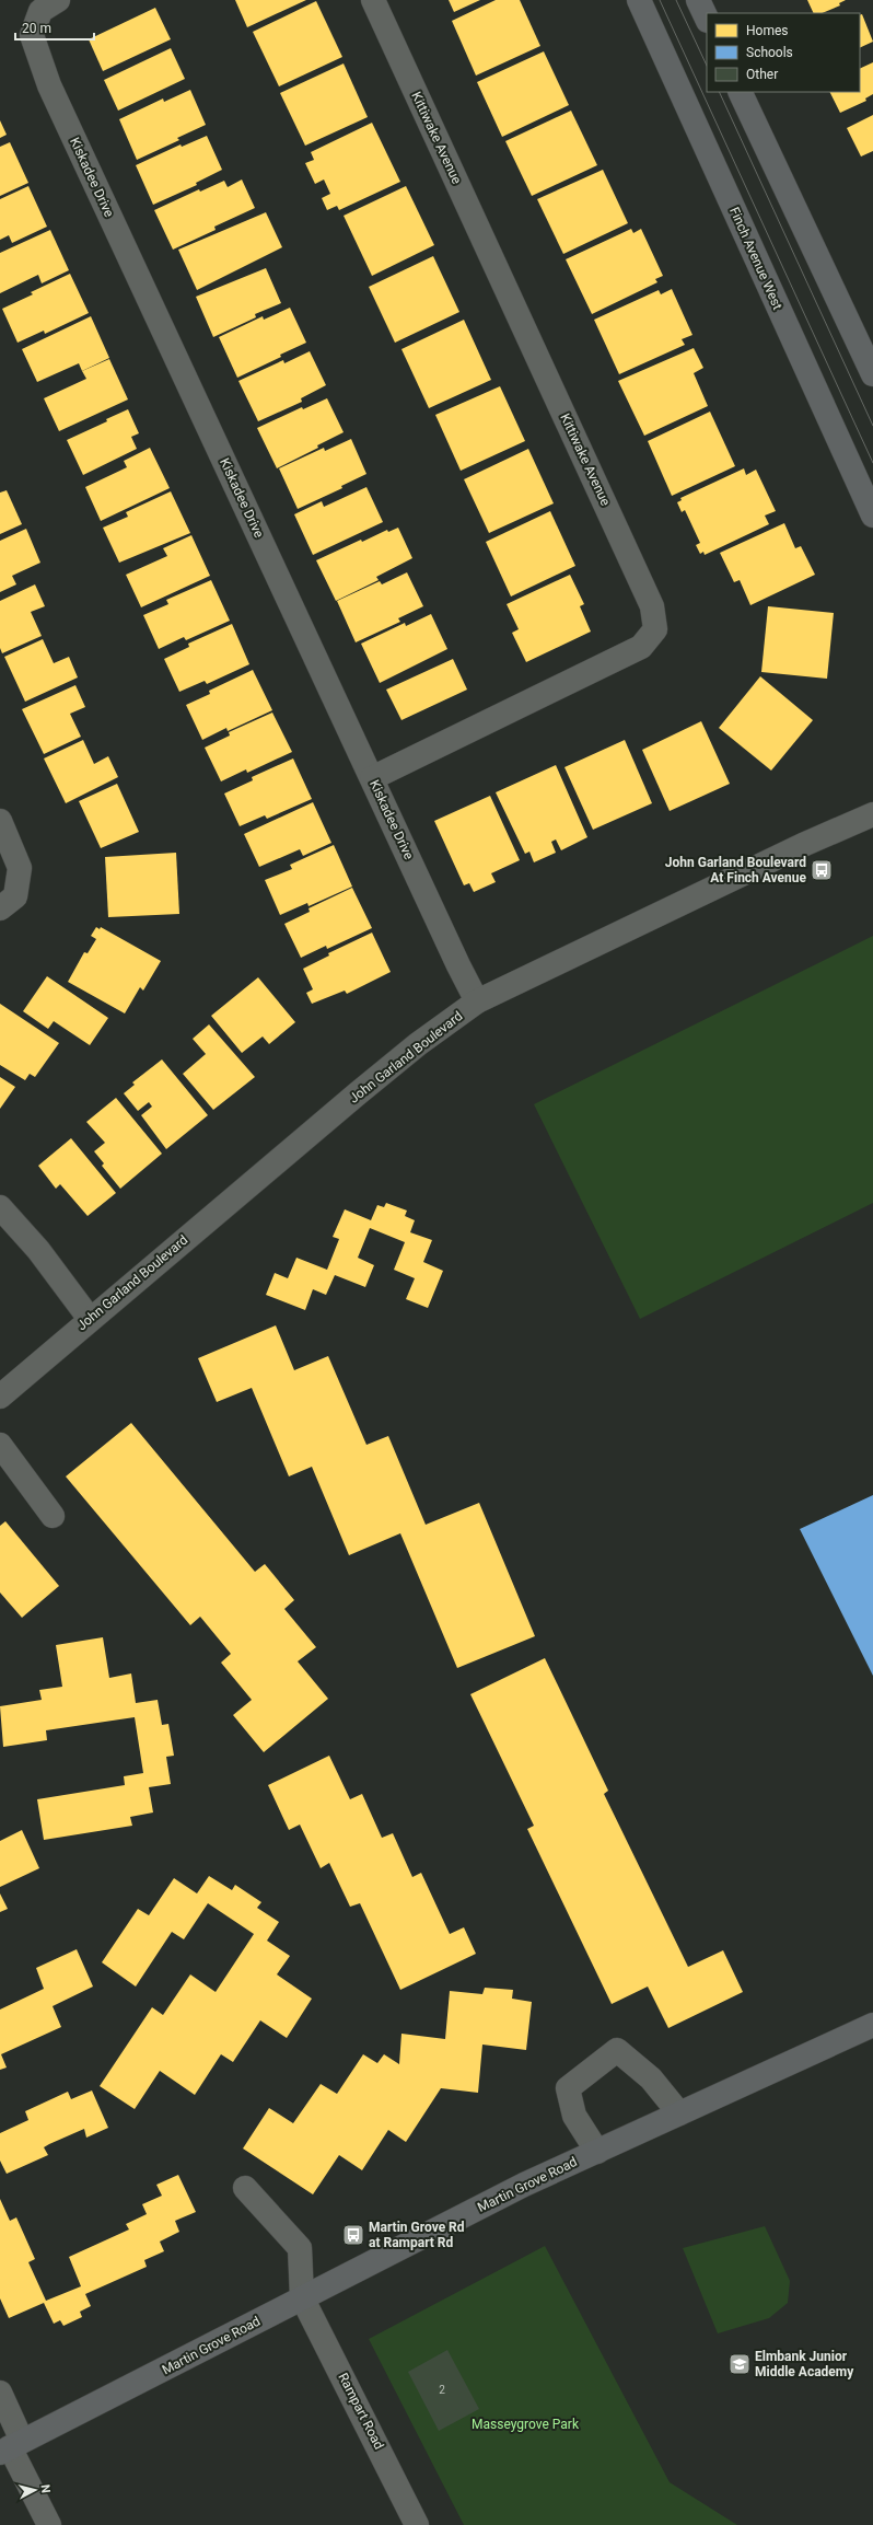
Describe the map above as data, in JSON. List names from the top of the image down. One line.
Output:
{"streets":{"main road":["Finch Avenue West","Martin Grove Road"],"street":["Kittiwake Avenue","Kiskadee Drive","John Garland Boulevard","Rampart Road"]},"crossings":[["Kittiwake Avenue","Kiskadee Drive"],["Kiskadee Drive","John Garland Boulevard"],["Martin Grove Road","Rampart Road"]],"parks":["Masseygrove Park"],"places":{"bus stop":["John Garland Boulevard At Finch Avenue","Martin Grove Rd at Rampart Rd"],"school or university":["Elmbank Junior Middle Academy"]},"house_numbers":["2"],"legend":["Homes","Schools","Other"],"scale_bar":"20 m","north":"right"}
